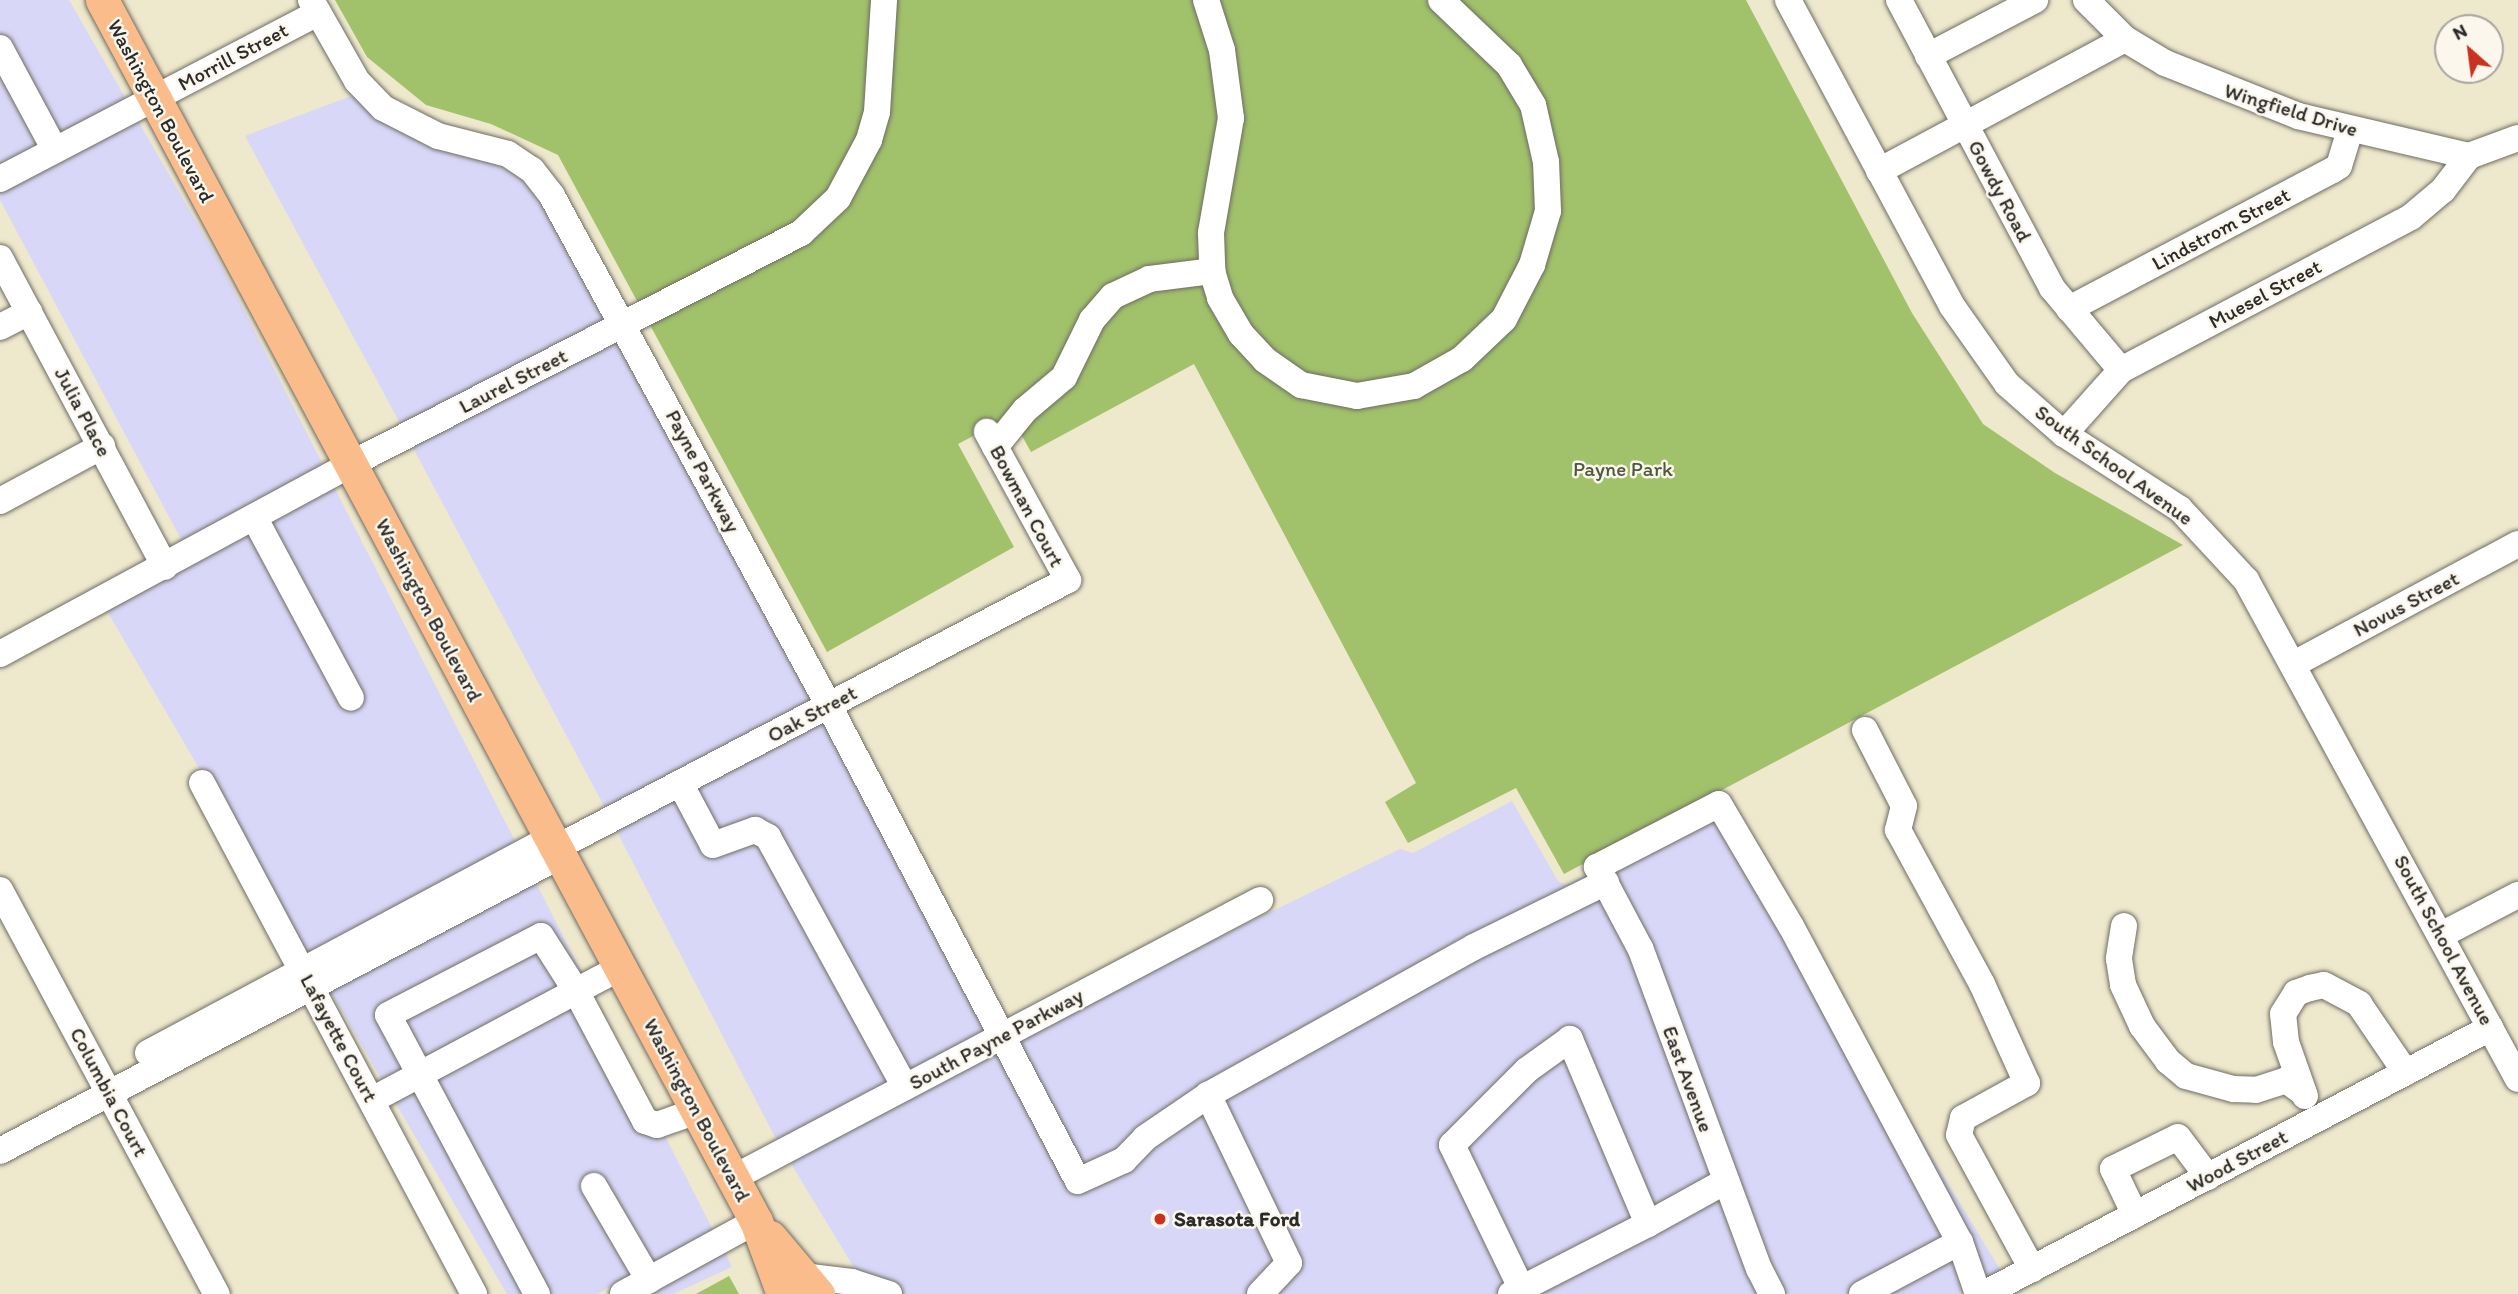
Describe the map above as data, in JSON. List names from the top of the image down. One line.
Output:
{"streets":{"main road":["Washington Boulevard"],"street":["Morrill Street","Wingfield Drive","Gowdy Road","Lindstrom Street","Muesel Street","Laurel Street","Julia Place","South School Avenue","Payne Parkway","Bowman Court","Novus Street","Oak Street","Lafayette Court","South Payne Parkway","East Avenue","Columbia Court","Wood Street"]},"crossings":[["Morrill Street","Washington Boulevard"],["Morrill Street","Payne Parkway"],["Wingfield Drive","Lindstrom Street"],["Wingfield Drive","Muesel Street"],["Washington Boulevard","Laurel Street"],["Washington Boulevard","Oak Street"],["Washington Boulevard","South Payne Parkway"],["Gowdy Road","Lindstrom Street"],["Gowdy Road","Muesel Street"],["Muesel Street","South School Avenue"],["Laurel Street","Julia Place"],["Laurel Street","Payne Parkway"],["South School Avenue","Novus Street"],["South School Avenue","Wood Street"],["Payne Parkway","Oak Street"],["Payne Parkway","South Payne Parkway"],["Bowman Court","Oak Street"],["Oak Street","Lafayette Court"],["Oak Street","Columbia Court"]],"parks":["Payne Park"],"places":["Sarasota Ford"],"north":"top left"}
